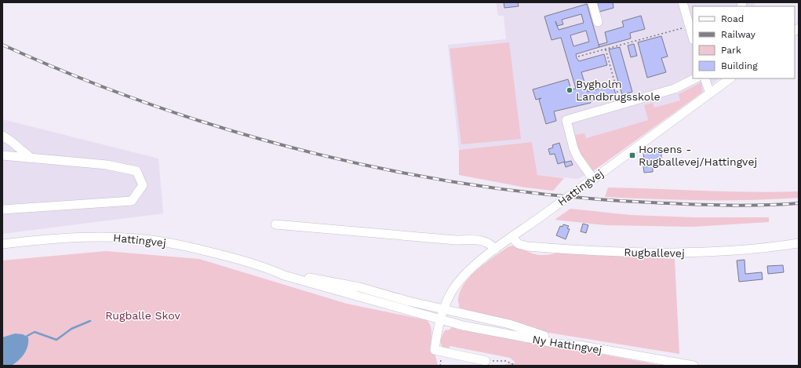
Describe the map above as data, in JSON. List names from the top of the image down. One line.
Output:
{"streets":{"street":["Hattingvej","Rugballevej","Ny Hattingvej"]},"crossings":[["Hattingvej","Rugballevej"],["Hattingvej","Ny Hattingvej"]],"parks":["Rugballe Skov"],"places":{"other":["Bygholm Landbrugsskole"],"transit":["Horsens - Rugballevej/Hattingvej"]},"legend":["Road","Railway","Park","Building"]}
